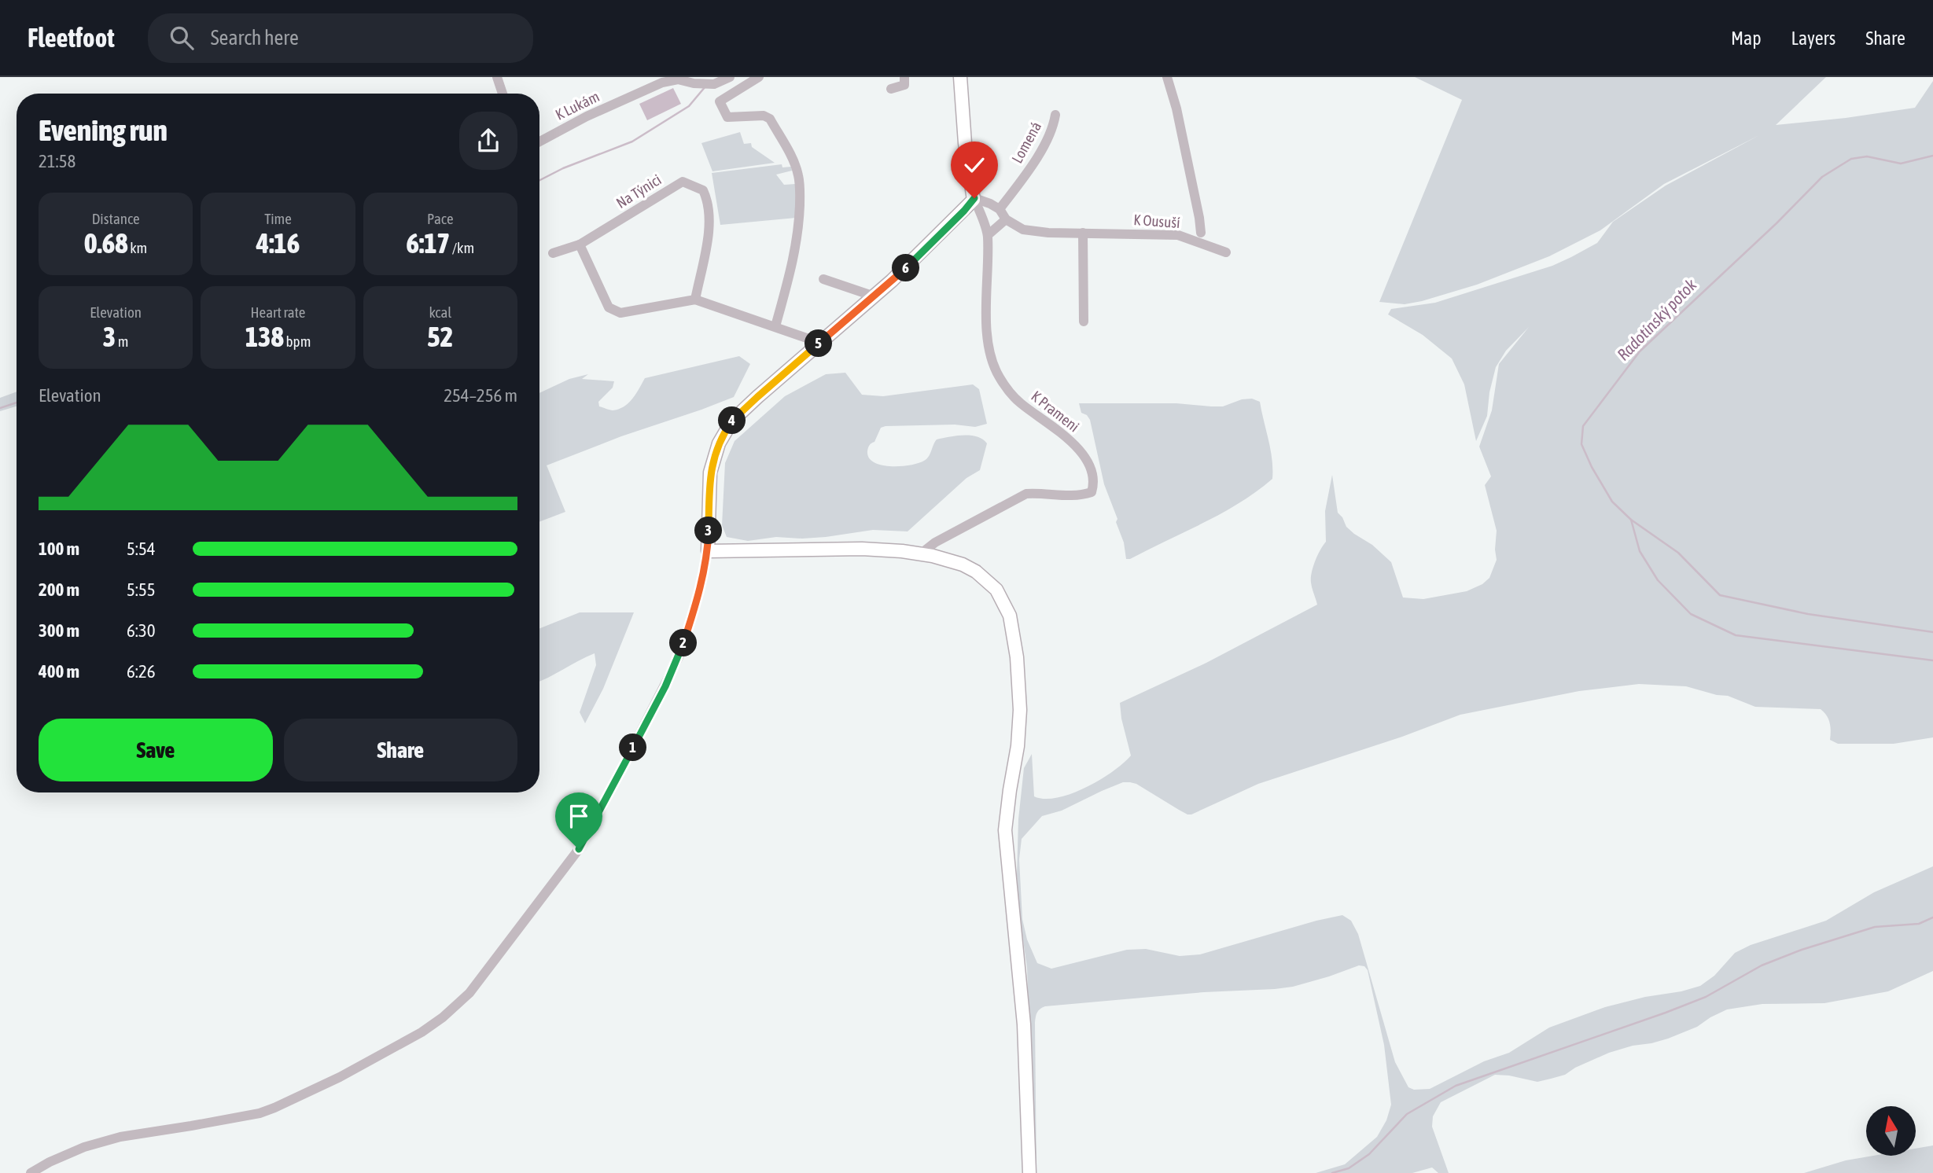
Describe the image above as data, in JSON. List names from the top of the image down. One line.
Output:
{"streets":{"street":["K Lukám","Lomená","Na Týnici","K Ousuší","K Prameni"]},"water":["Radotínský potok"],"north":"top","page":{"header":"Fleetfoot","search":"Search here","nav":["Map","Layers","Share"],"heading":["Evening run","21:58"],"stats":[["Distance","0.68 km"],["Time","4:16"],["Pace","6:17 /km"],["Elevation","3 m"],["Heart rate","138 bpm"],["kcal","52"]],"pins":["6","5","4","3","2","1"],"chart":["Elevation","254–256 m"],"list":[{"name":"100 m","note":"5:54"},{"name":"200 m","note":"5:55"},{"name":"300 m","note":"6:30"},{"name":"400 m","note":"6:26"}],"buttons":["Save","Share"]}}
